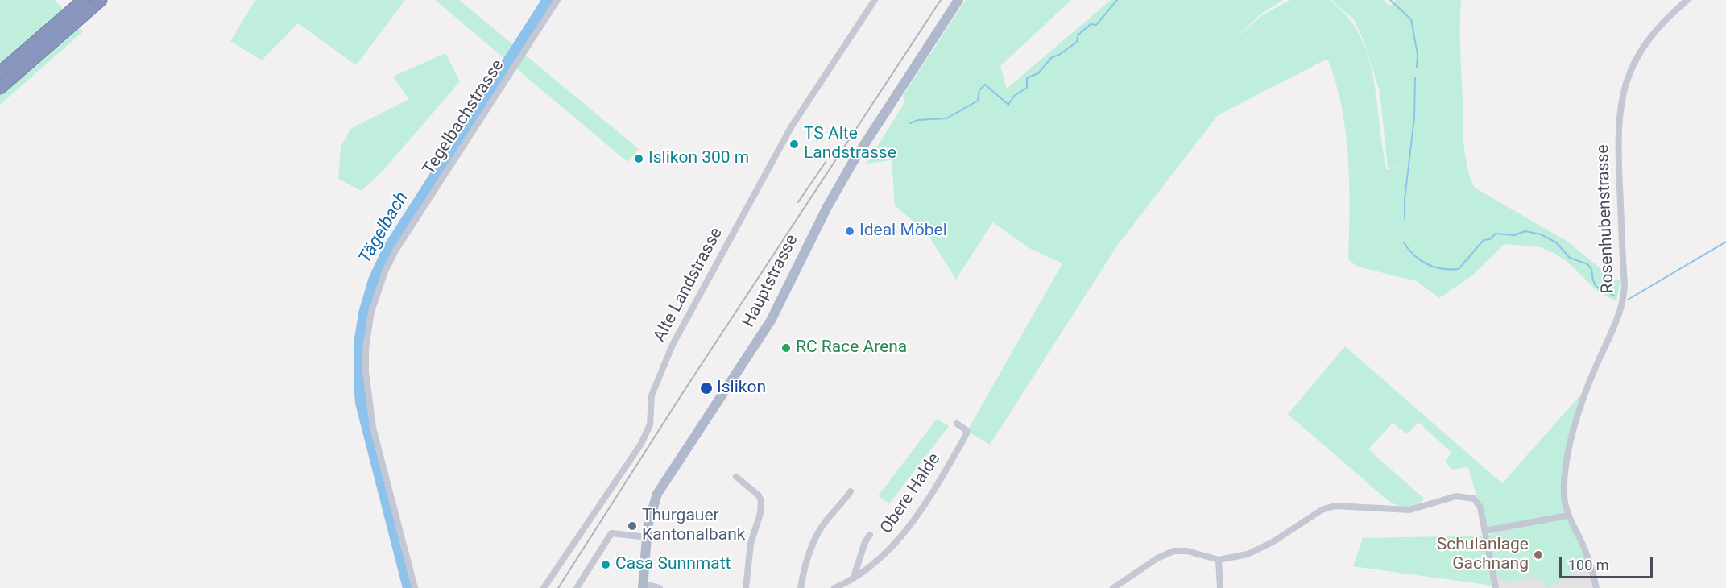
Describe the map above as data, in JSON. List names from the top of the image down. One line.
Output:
{"streets":{"main road":["Hauptstrasse"],"street":["Tegelbachstrasse","Rosenhubenstrasse","Alte Landstrasse","Obere Halde"]},"water":["Tägelbach"],"places":["TS Alte Landstrasse","Islikon 300 m","Ideal Möbel","RC Race Arena","Islikon","Thurgauer Kantonalbank","Schulanlage Gachnang","Casa Sunnmatt"],"scale_bar":"100 m"}
